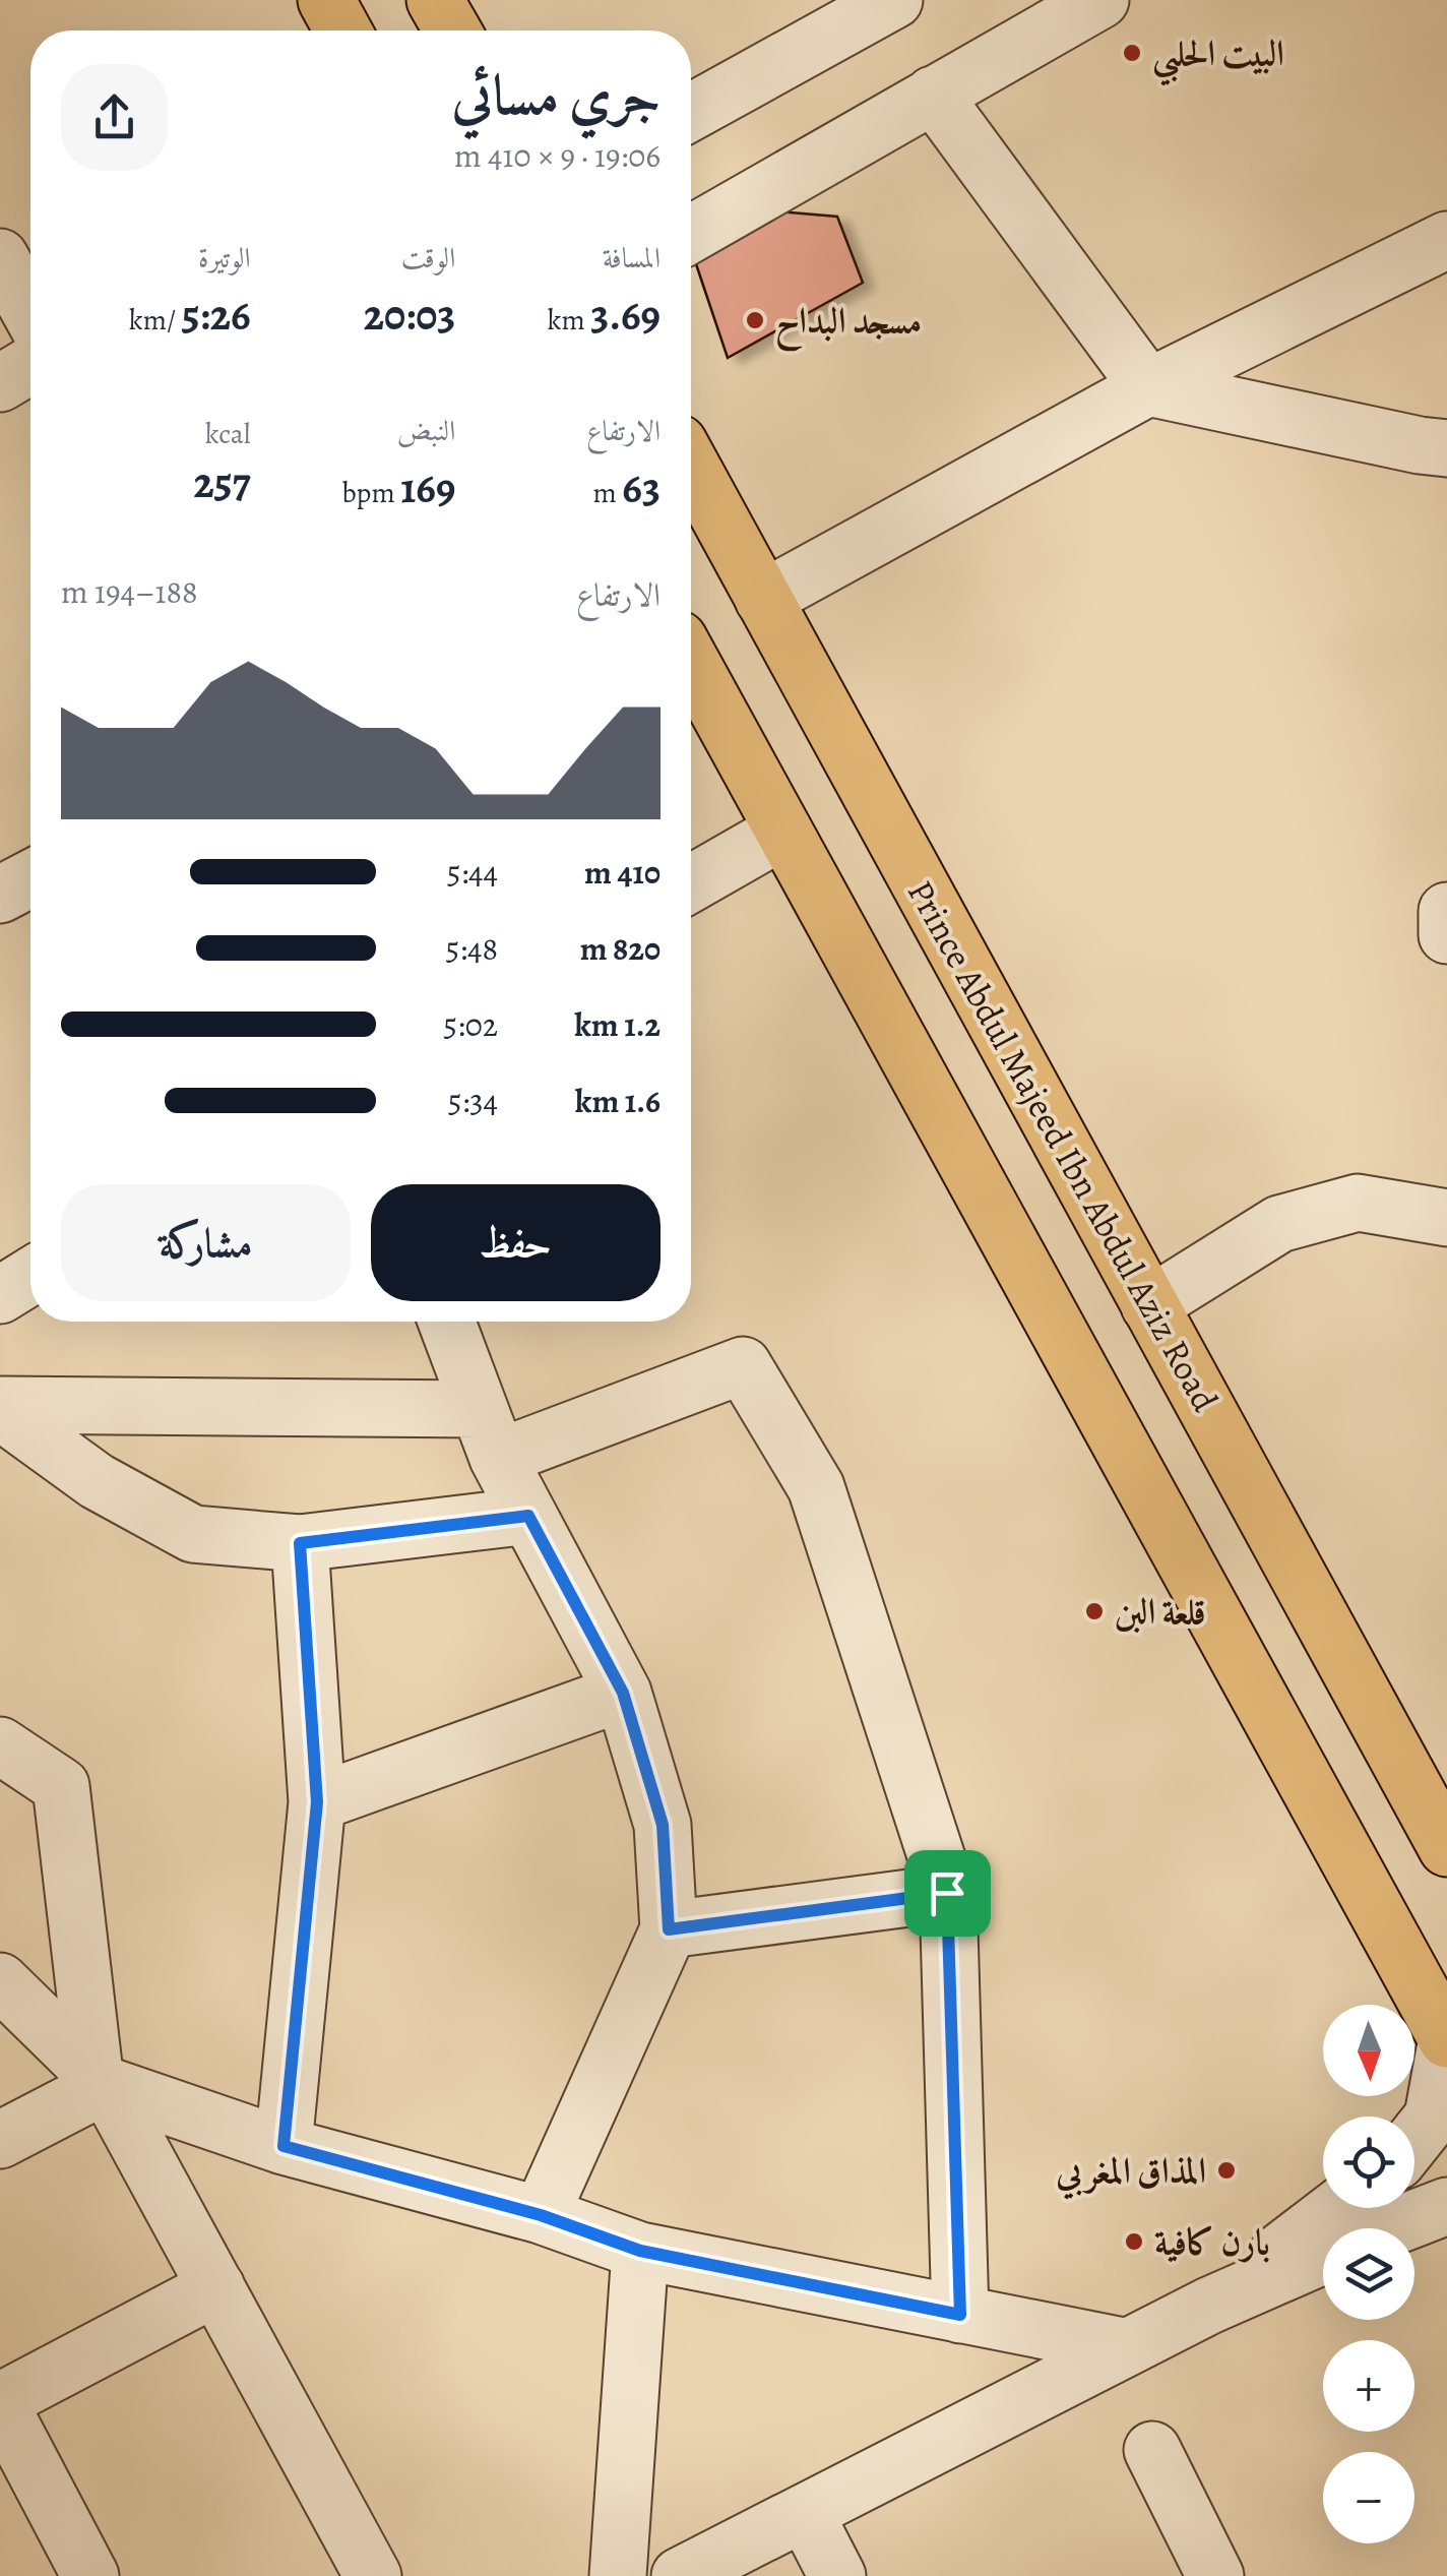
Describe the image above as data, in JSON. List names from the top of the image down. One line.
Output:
{"streets":{"main road":["Prince Abdul Majeed Ibn Abdul Aziz Road"]},"places":["البيت الحلبي","مسجد البداح","قلعة البن","المذاق المغربي","بارن كافية"],"north":"bottom","page":{"heading":["جري مسائي","19:06 · 9 × 410 m"],"stats":[["المسافة","3.69 km"],["الوقت","20:03"],["الوتيرة","5:26 /km"],["الارتفاع","63 m"],["النبض","169 bpm"],["kcal","257"]],"chart":["الارتفاع","188–194 m"],"list":[{"name":"410 m","note":"5:44"},{"name":"820 m","note":"5:48"},{"name":"1.2 km","note":"5:02"},{"name":"1.6 km","note":"5:34"}],"buttons":["حفظ","مشاركة"],"map_buttons":["+","−"]}}
